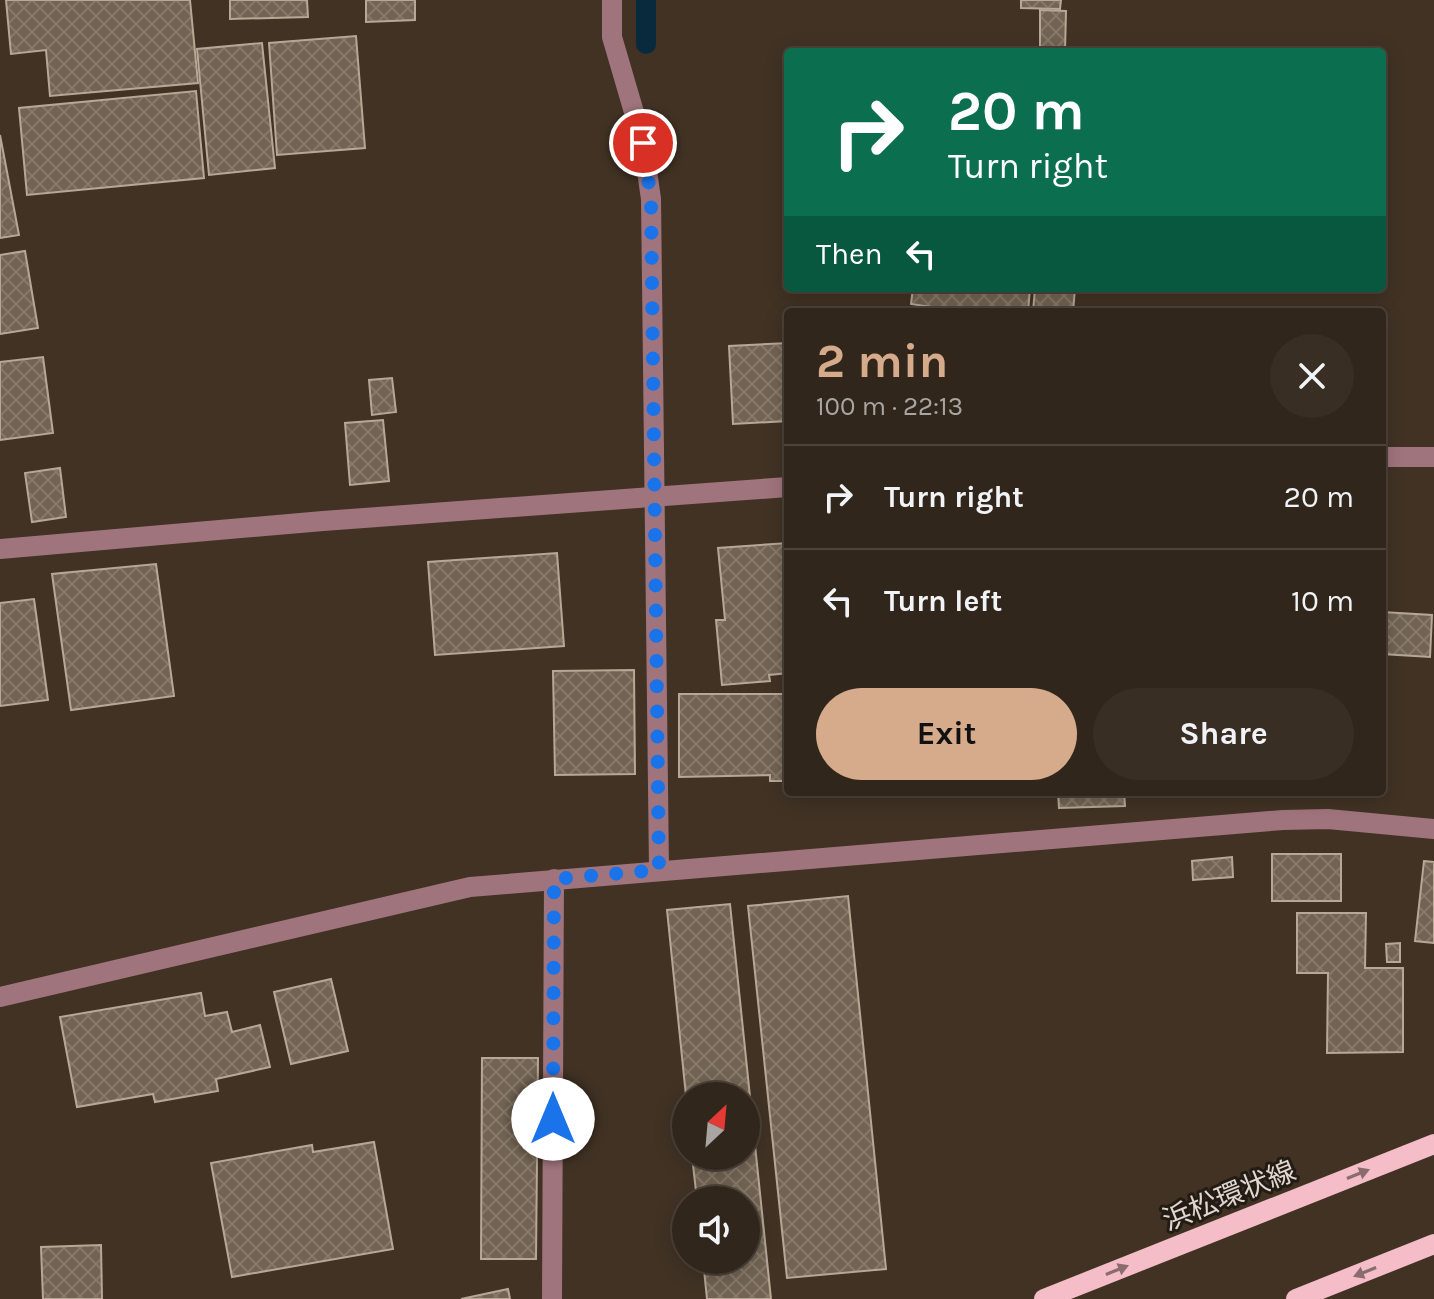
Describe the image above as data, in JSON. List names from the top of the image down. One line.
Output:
{"streets":{"main road":["浜松環状線"]},"north":"top right","page":{"turn":["20 m","Turn right"],"then":"Then","heading":["2 min","100 m · 22:13"],"list":[{"name":"Turn right","value":"20 m"},{"name":"Turn left","value":"10 m"}],"buttons":["Exit","Share"]}}
